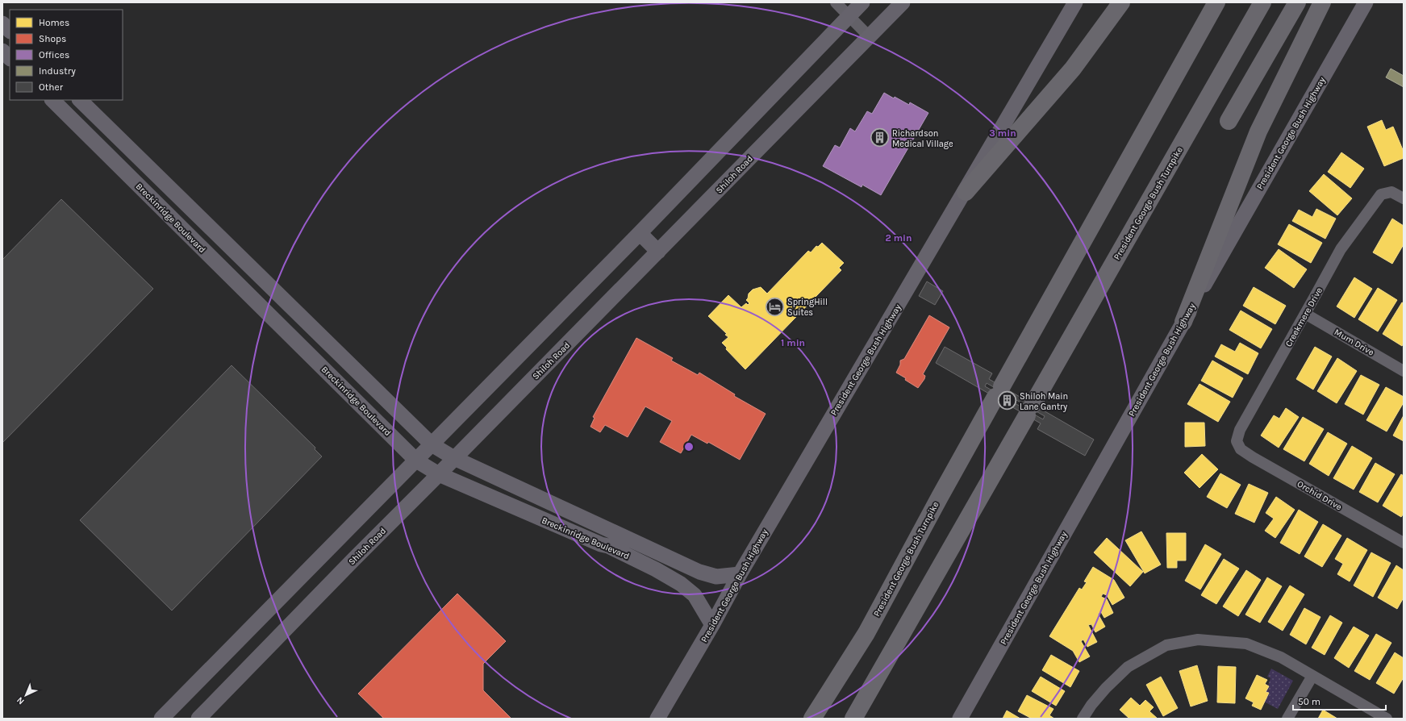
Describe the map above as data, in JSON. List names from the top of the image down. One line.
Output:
{"streets":{"highway":["President George Bush Turnpike"],"main road":["President George Bush Highway","Shiloh Road","Breckinridge Boulevard"],"street":["Creekmere Drive","Mum Drive","Orchid Drive"]},"crossings":[["President George Bush Highway","Breckinridge Boulevard"],["Shiloh Road","Breckinridge Boulevard"],["Creekmere Drive","Mum Drive"],["Creekmere Drive","Orchid Drive"]],"places":{"building":["Richardson Medical Village","Shiloh Main Lane Gantry"],"hotel":["SpringHill Suites"]},"legend":["Homes","Shops","Offices","Industry","Other"],"scale_bar":"50 m","north":"bottom left","rings":["3 min","2 min","1 min"]}
